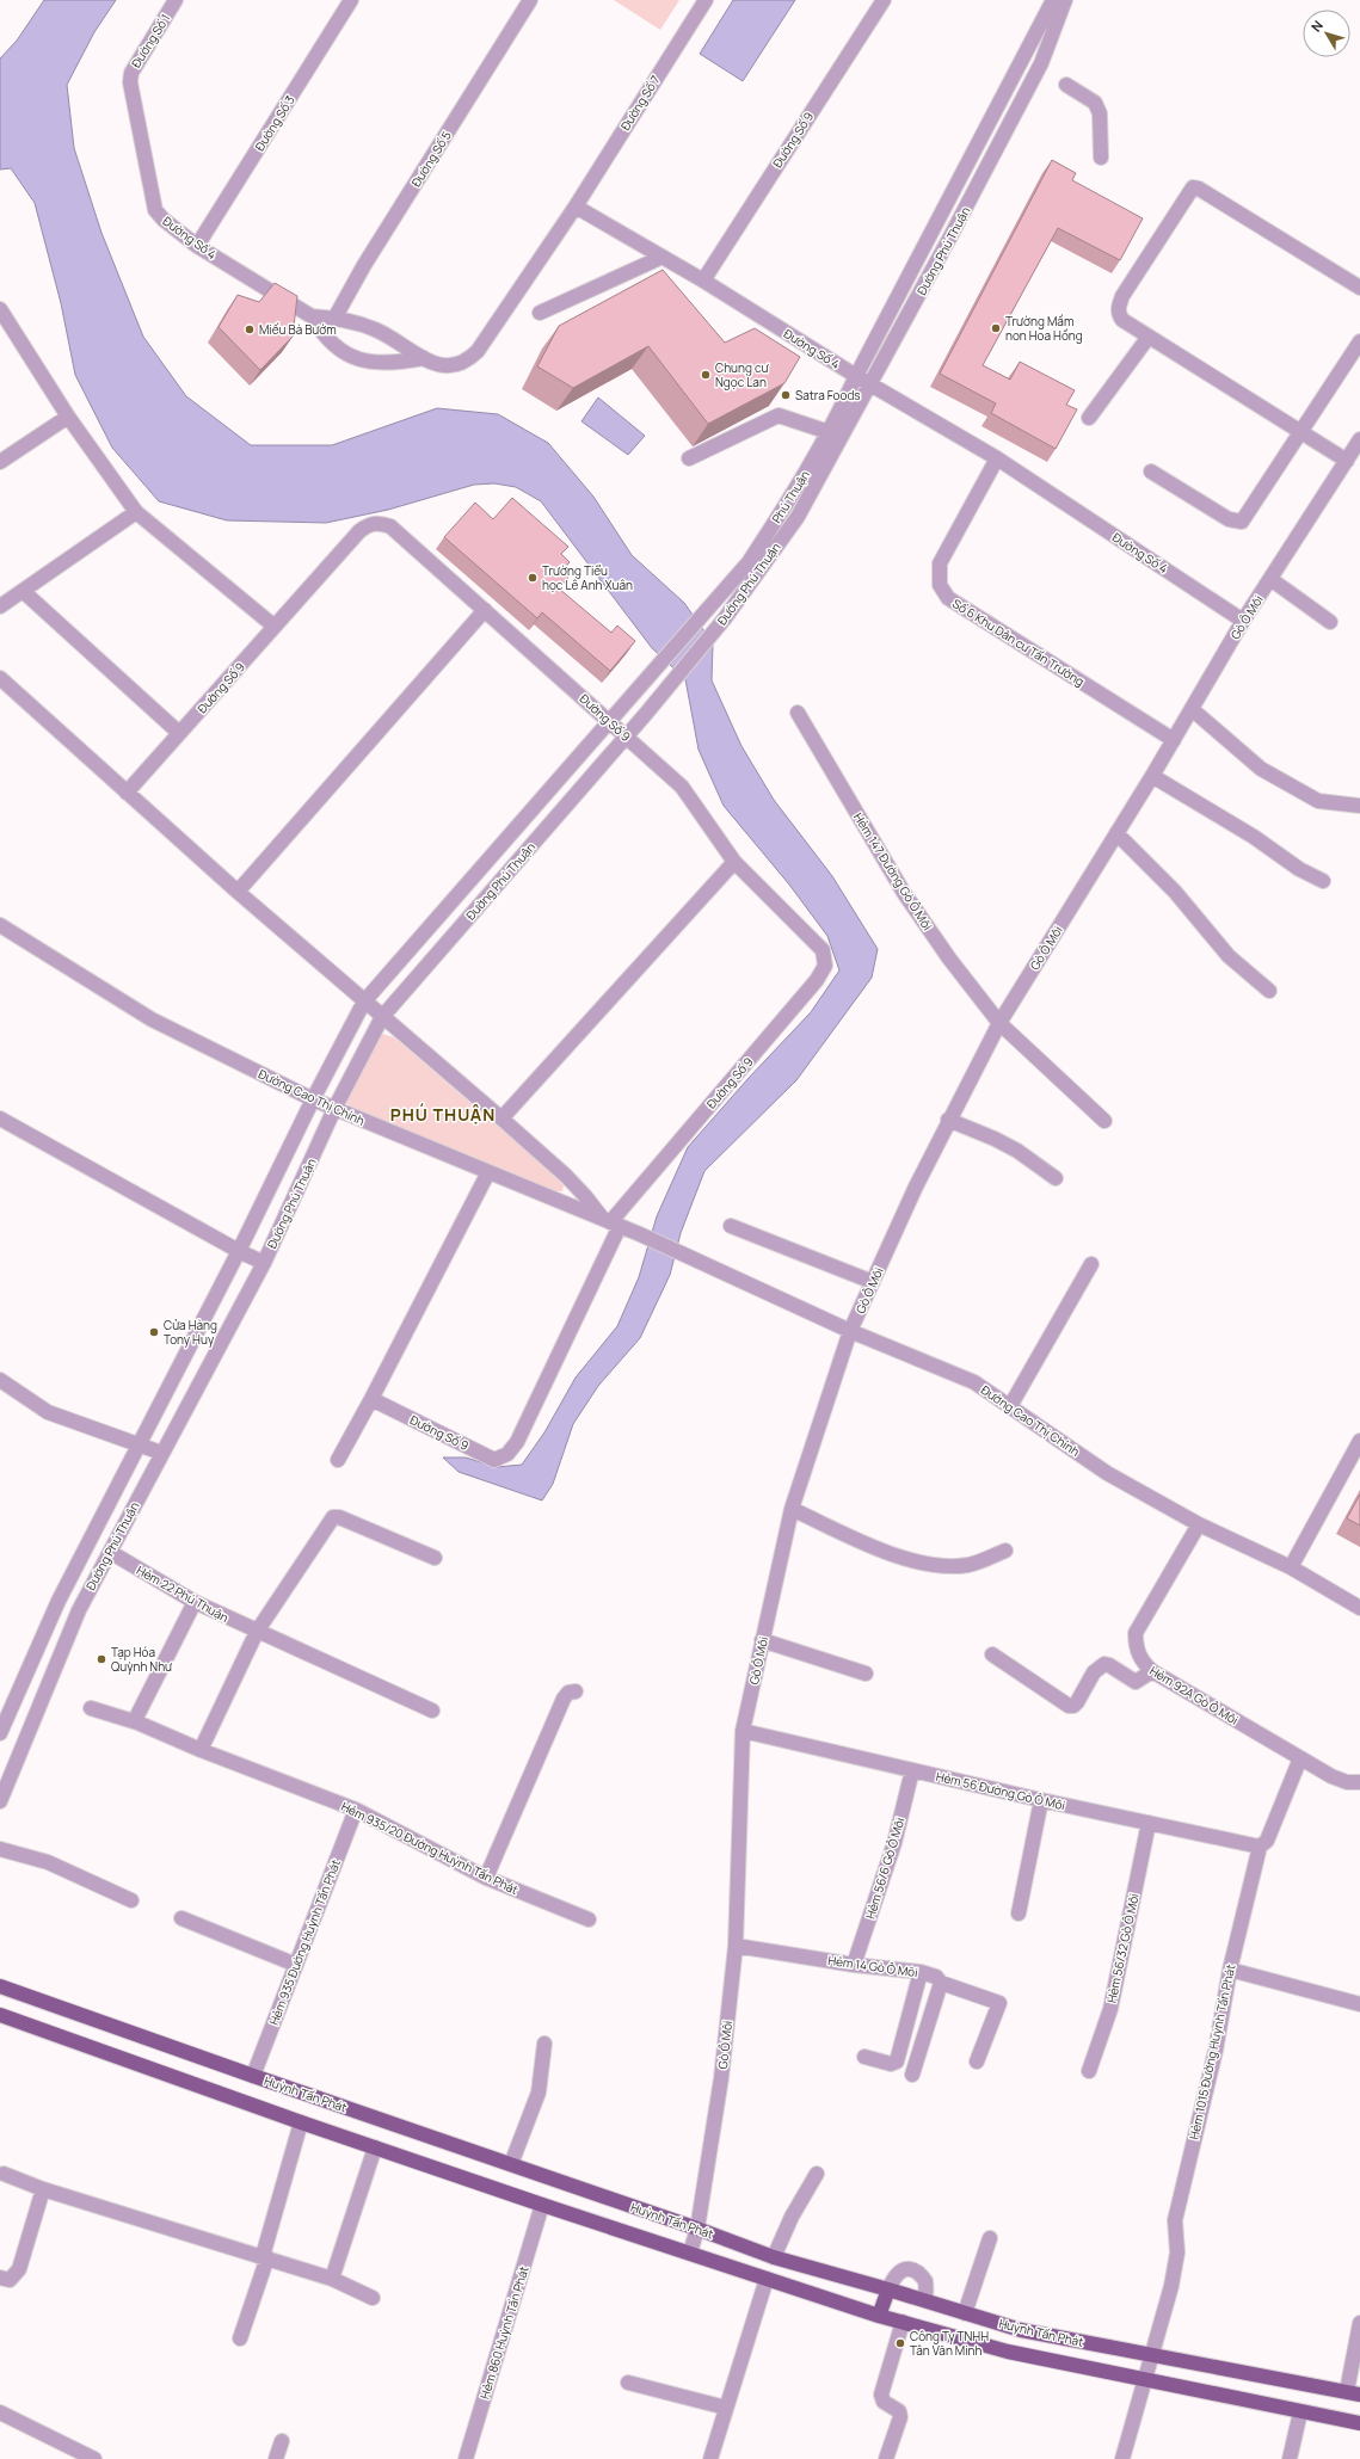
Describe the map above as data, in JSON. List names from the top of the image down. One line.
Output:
{"streets":{"main road":["Huỳnh Tấn Phát"],"street":["Đường Số 1","Đường Số 7","Đường Số 3","Đường Số 9","Đường Số 5","Đường Số 4","Đường Phú Thuận","Phú Thuận","Gò Ô Môi","Số 6 Khu Dân cư Tấn Trường","Hẻm 147 Đường Gò Ô Môi","Đường Cao Thị Chính","Hẻm 22 Phú Thuận","Hẻm 92A Gò Ô Môi","Hẻm 56 Đường Gò Ô Môi","Hẻm 935/20 Đường Huỳnh Tấn Phát","Hẻm 56/6 Gò Ô Môi","Hẻm 935 Đường Huỳnh Tấn Phát","Hẻm 56/32 Gò Ô Môi","Hẻm 14 Gò Ô Môi","Hẻm 1015 Đường Huỳnh Tấn Phát","Hẻm 860 Huỳnh Tấn Phát"]},"crossings":[["Đường Số 1","Đường Số 4"],["Đường Số 7","Đường Số 4"],["Đường Số 3","Đường Số 4"],["Đường Số 9","Đường Số 4"],["Đường Số 9","Đường Phú Thuận"],["Đường Số 9","Đường Cao Thị Chính"],["Đường Số 5","Đường Số 4"],["Đường Số 4","Đường Phú Thuận"],["Đường Số 4","Phú Thuận"],["Đường Số 4","Gò Ô Môi"],["Đường Số 4","Số 6 Khu Dân cư Tấn Trường"],["Đường Phú Thuận","Phú Thuận"],["Đường Phú Thuận","Đường Cao Thị Chính"],["Đường Phú Thuận","Hẻm 22 Phú Thuận"],["Gò Ô Môi","Số 6 Khu Dân cư Tấn Trường"],["Gò Ô Môi","Hẻm 147 Đường Gò Ô Môi"],["Gò Ô Môi","Đường Cao Thị Chính"],["Gò Ô Môi","Hẻm 56 Đường Gò Ô Môi"],["Gò Ô Môi","Hẻm 14 Gò Ô Môi"],["Gò Ô Môi","Huỳnh Tấn Phát"],["Đường Cao Thị Chính","Hẻm 92A Gò Ô Môi"],["Hẻm 92A Gò Ô Môi","Hẻm 1015 Đường Huỳnh Tấn Phát"],["Hẻm 56 Đường Gò Ô Môi","Hẻm 56/6 Gò Ô Môi"],["Hẻm 56 Đường Gò Ô Môi","Hẻm 56/32 Gò Ô Môi"],["Hẻm 56 Đường Gò Ô Môi","Hẻm 1015 Đường Huỳnh Tấn Phát"],["Hẻm 935/20 Đường Huỳnh Tấn Phát","Hẻm 935 Đường Huỳnh Tấn Phát"],["Hẻm 56/6 Gò Ô Môi","Hẻm 14 Gò Ô Môi"],["Hẻm 935 Đường Huỳnh Tấn Phát","Huỳnh Tấn Phát"],["Hẻm 1015 Đường Huỳnh Tấn Phát","Huỳnh Tấn Phát"],["Huỳnh Tấn Phát","Hẻm 860 Huỳnh Tấn Phát"]],"districts":["PHÚ THUẬN"],"places":["Trường Mầm non Hoa Hồng","Miếu Bà Bướm","Chung cư Ngọc Lan","Satra Foods","Trường Tiểu học Lê Anh Xuân","Cửa Hàng Tony Huy","Tạp Hóa Quỳnh Như","Công Ty TNHH Tân Văn Minh"],"north":"top left"}
